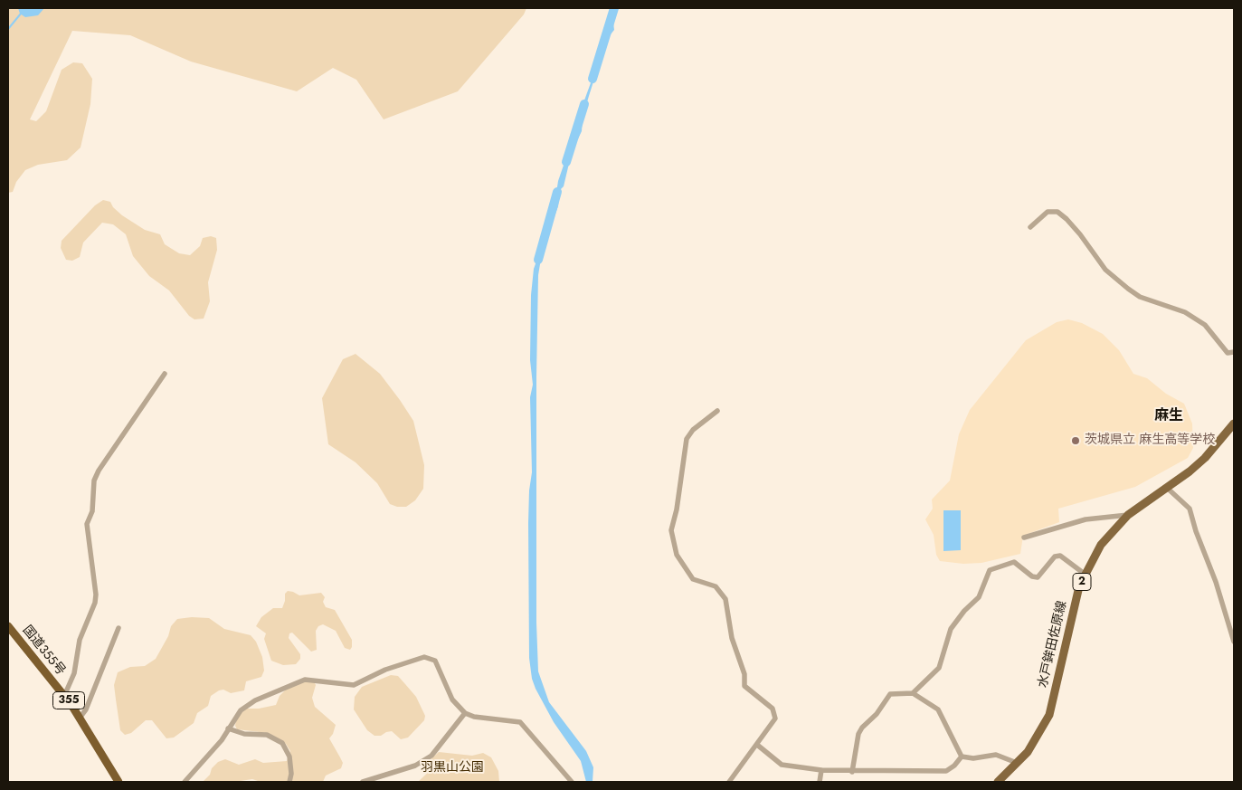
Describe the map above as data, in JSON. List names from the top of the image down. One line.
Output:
{"streets":{"highway":["国道355号","355"],"main road":["2","水戸鉾田佐原線"]},"districts":["麻生"],"parks":["羽黒山公園"],"places":["茨城県立 麻生高等学校"]}
